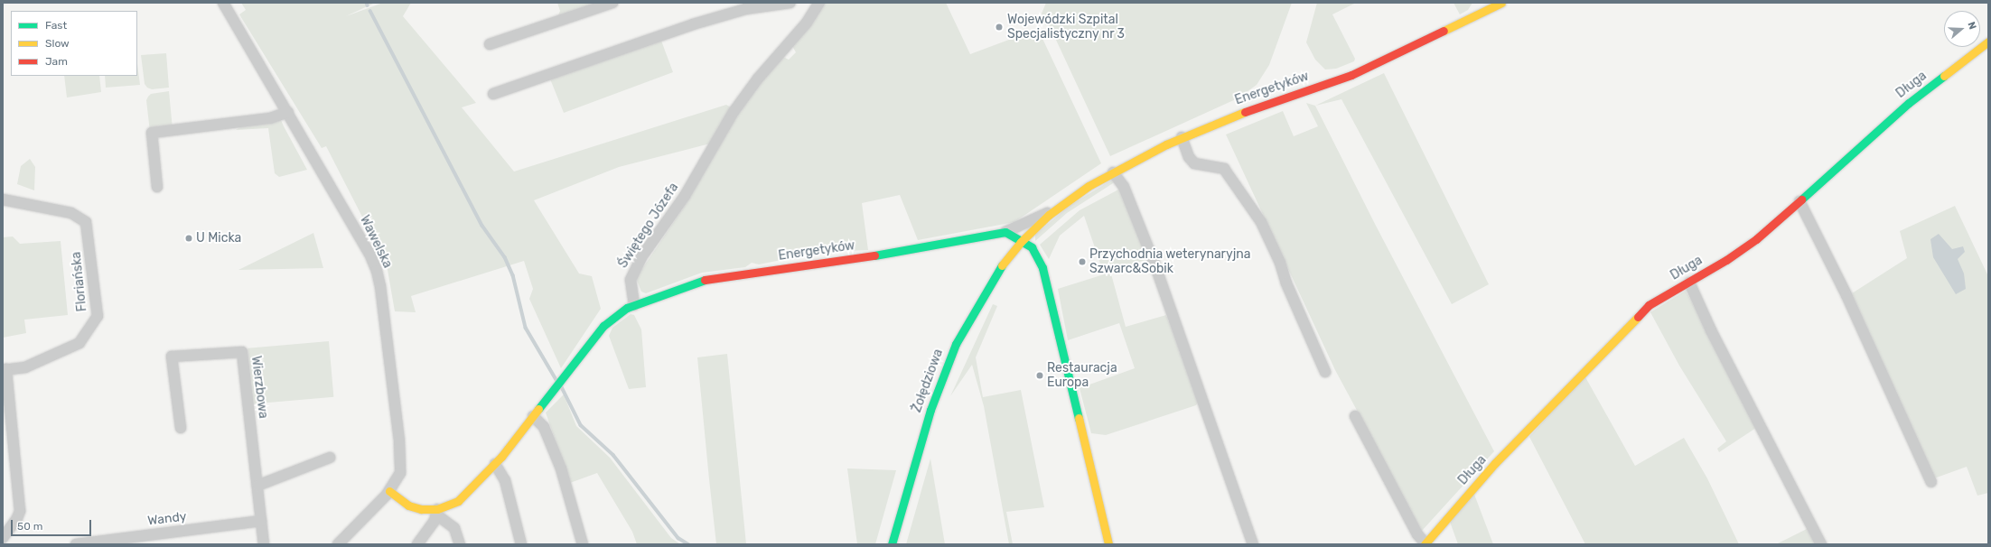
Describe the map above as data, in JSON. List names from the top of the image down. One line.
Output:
{"streets":{"street":["Długa","Energetyków","Świętego Józefa","Wawelska","Floriańska","Żołędziowa","Wierzbowa","Wandy"]},"crossings":[["Energetyków","Świętego Józefa"],["Energetyków","Żołędziowa"],["Wierzbowa","Wandy"]],"places":["Wojewódzki Szpital Specjalistyczny nr 3","U Micka","Przychodnia weterynaryjna Szwarc&Sobik","Restauracja Europa"],"legend":["Fast","Slow","Jam"],"scale_bar":"50 m","north":"right"}
